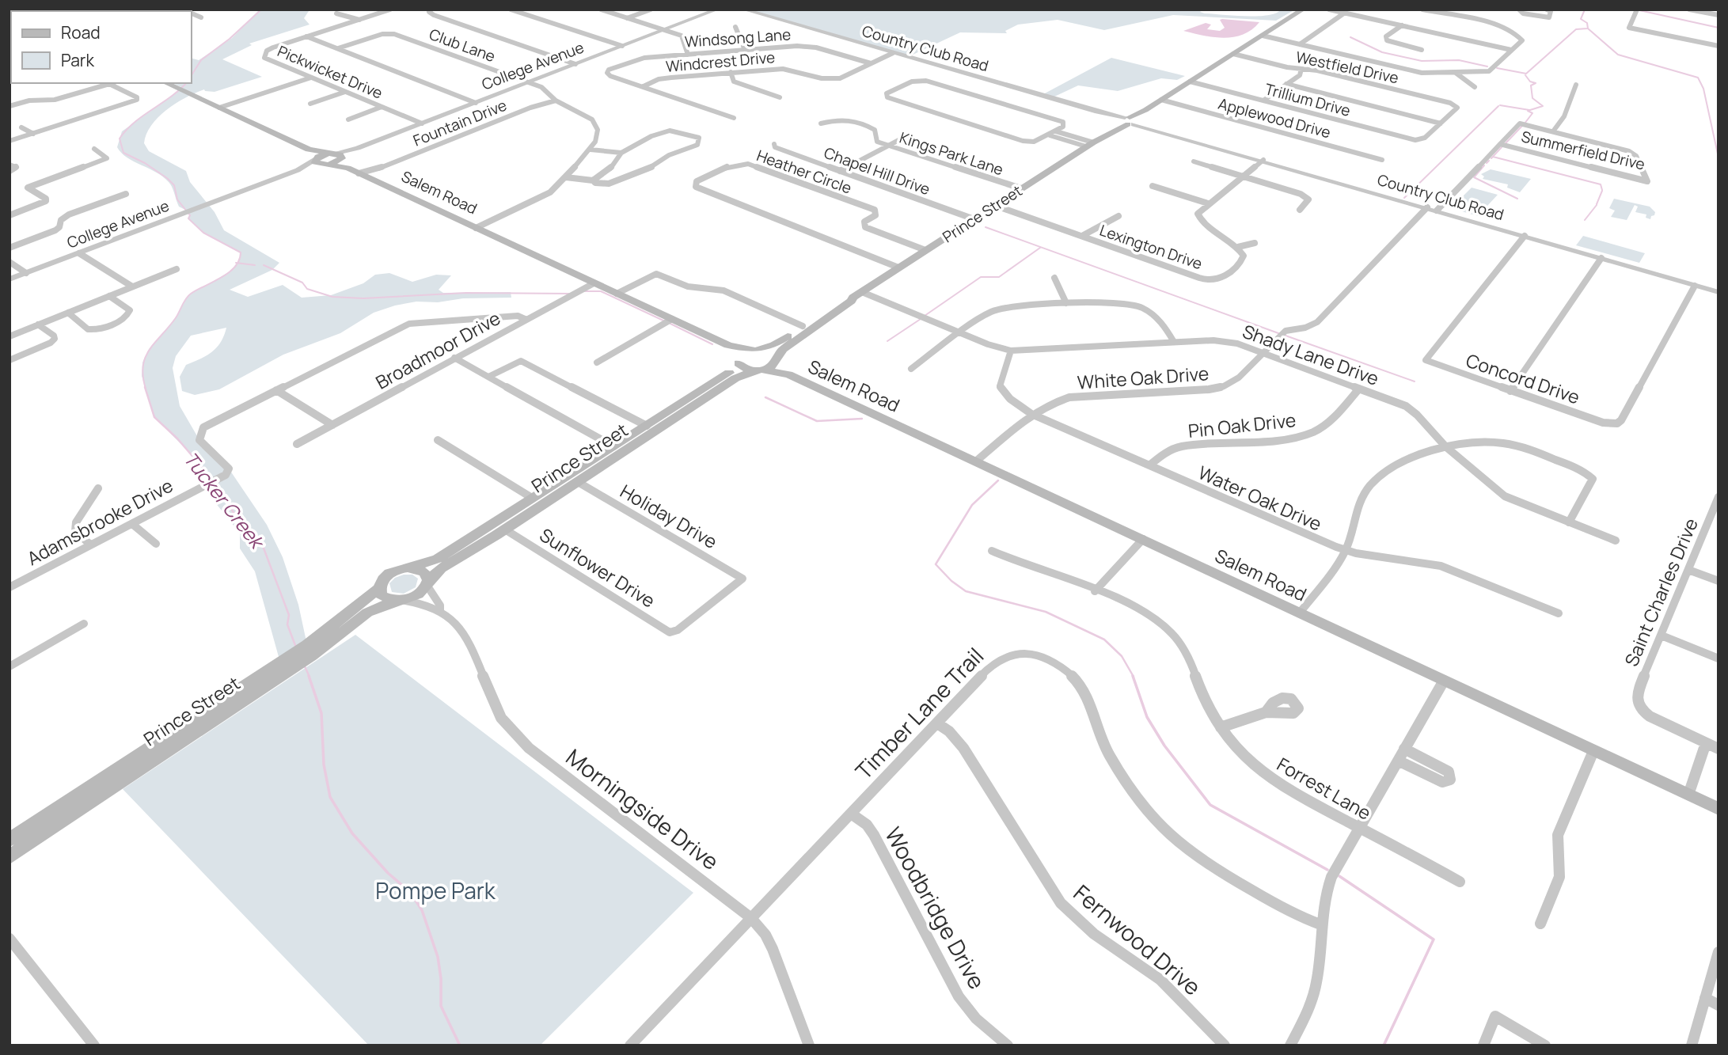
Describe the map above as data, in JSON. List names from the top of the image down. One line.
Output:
{"streets":{"main road":["Salem Road","Prince Street"],"street":["Windsong Lane","Club Lane","Country Club Road","Windcrest Drive","College Avenue","Westfield Drive","Pickwicket Drive","Trillium Drive","Applewood Drive","Fountain Drive","Summerfield Drive","Kings Park Lane","Chapel Hill Drive","Heather Circle","Lexington Drive","Broadmoor Drive","Shady Lane Drive","White Oak Drive","Concord Drive","Pin Oak Drive","Water Oak Drive","Holiday Drive","Adamsbrooke Drive","Sunflower Drive","Saint Charles Drive","Timber Lane Trail","Forrest Lane","Morningside Drive","Woodbridge Drive","Fernwood Drive"]},"crossings":[["Windsong Lane","Windcrest Drive"],["Club Lane","College Avenue"],["Club Lane","Fountain Drive"],["Country Club Road","Windcrest Drive"],["Country Club Road","Prince Street"],["Country Club Road","White Oak Drive"],["Country Club Road","Concord Drive"],["College Avenue","Pickwicket Drive"],["College Avenue","Salem Road"],["Westfield Drive","Trillium Drive"],["Westfield Drive","Prince Street"],["Trillium Drive","Prince Street"],["Applewood Drive","Prince Street"],["Fountain Drive","Salem Road"],["Kings Park Lane","Prince Street"],["Chapel Hill Drive","Prince Street"],["Heather Circle","Prince Street"],["Salem Road","Prince Street"],["Salem Road","Broadmoor Drive"],["Salem Road","White Oak Drive"],["Prince Street","Lexington Drive"],["Prince Street","Shady Lane Drive"],["Prince Street","Holiday Drive"],["Prince Street","Sunflower Drive"],["Prince Street","Morningside Drive"],["Shady Lane Drive","White Oak Drive"],["Shady Lane Drive","Pin Oak Drive"],["Shady Lane Drive","Water Oak Drive"],["White Oak Drive","Water Oak Drive"],["Pin Oak Drive","Water Oak Drive"],["Holiday Drive","Sunflower Drive"],["Timber Lane Trail","Morningside Drive"],["Timber Lane Trail","Woodbridge Drive"],["Timber Lane Trail","Fernwood Drive"]],"water":["Tucker Creek"],"parks":["Pompe Park"],"legend":["Road","Park"]}
